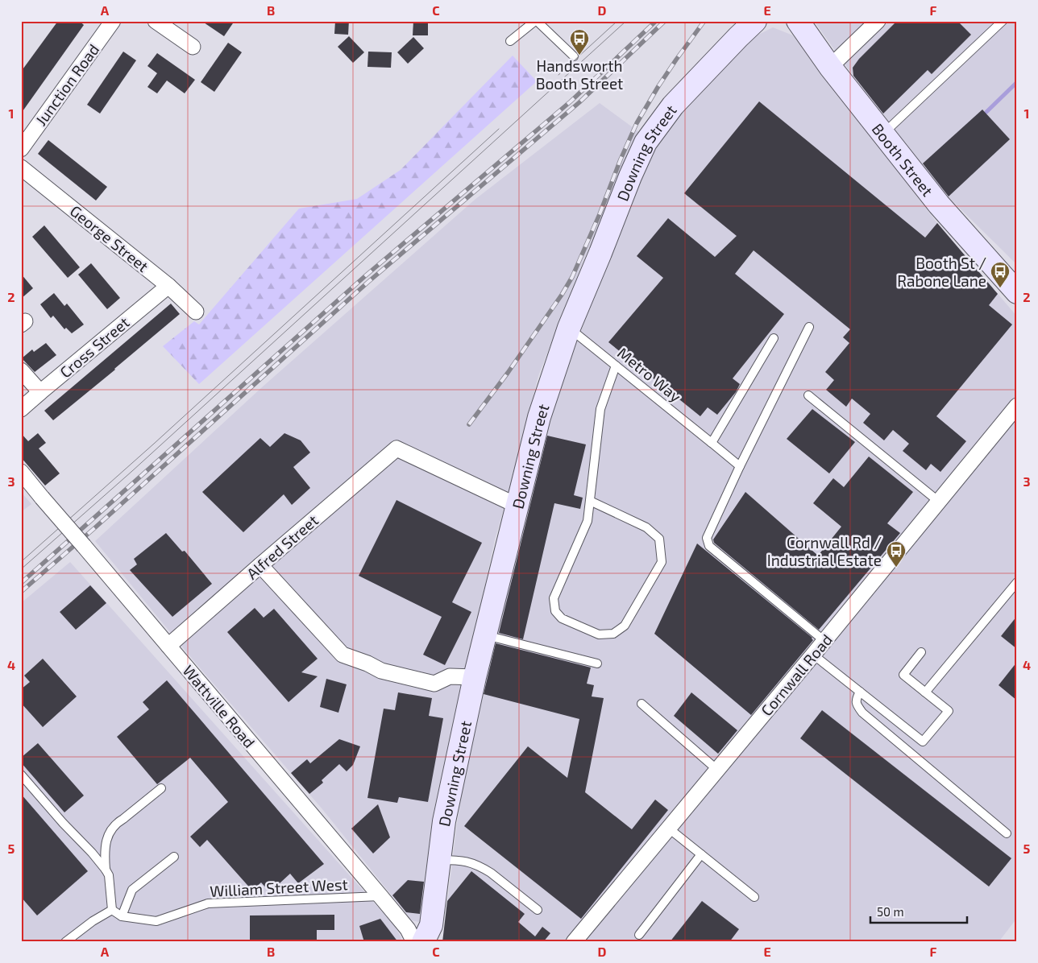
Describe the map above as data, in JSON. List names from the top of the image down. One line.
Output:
{"streets":{"street":["Junction Road","Downing Street","Booth Street","George Street","Cross Street","Alfred Street","Cornwall Road","Wattville Road"],"lane":["Metro Way","William Street West"]},"crossings":[["Downing Street","Metro Way"],["Downing Street","Alfred Street"],["George Street","Cross Street"],["Alfred Street","Wattville Road"],["Wattville Road","William Street West"]],"places":{"bus stop":["Handsworth Booth Street","Booth St / Rabone Lane","Cornwall Rd / Industrial Estate"]},"scale_bar":"50 m","grid":{"columns":["A","B","C","D","E","F"],"rows":["1","2","3","4","5"]}}
